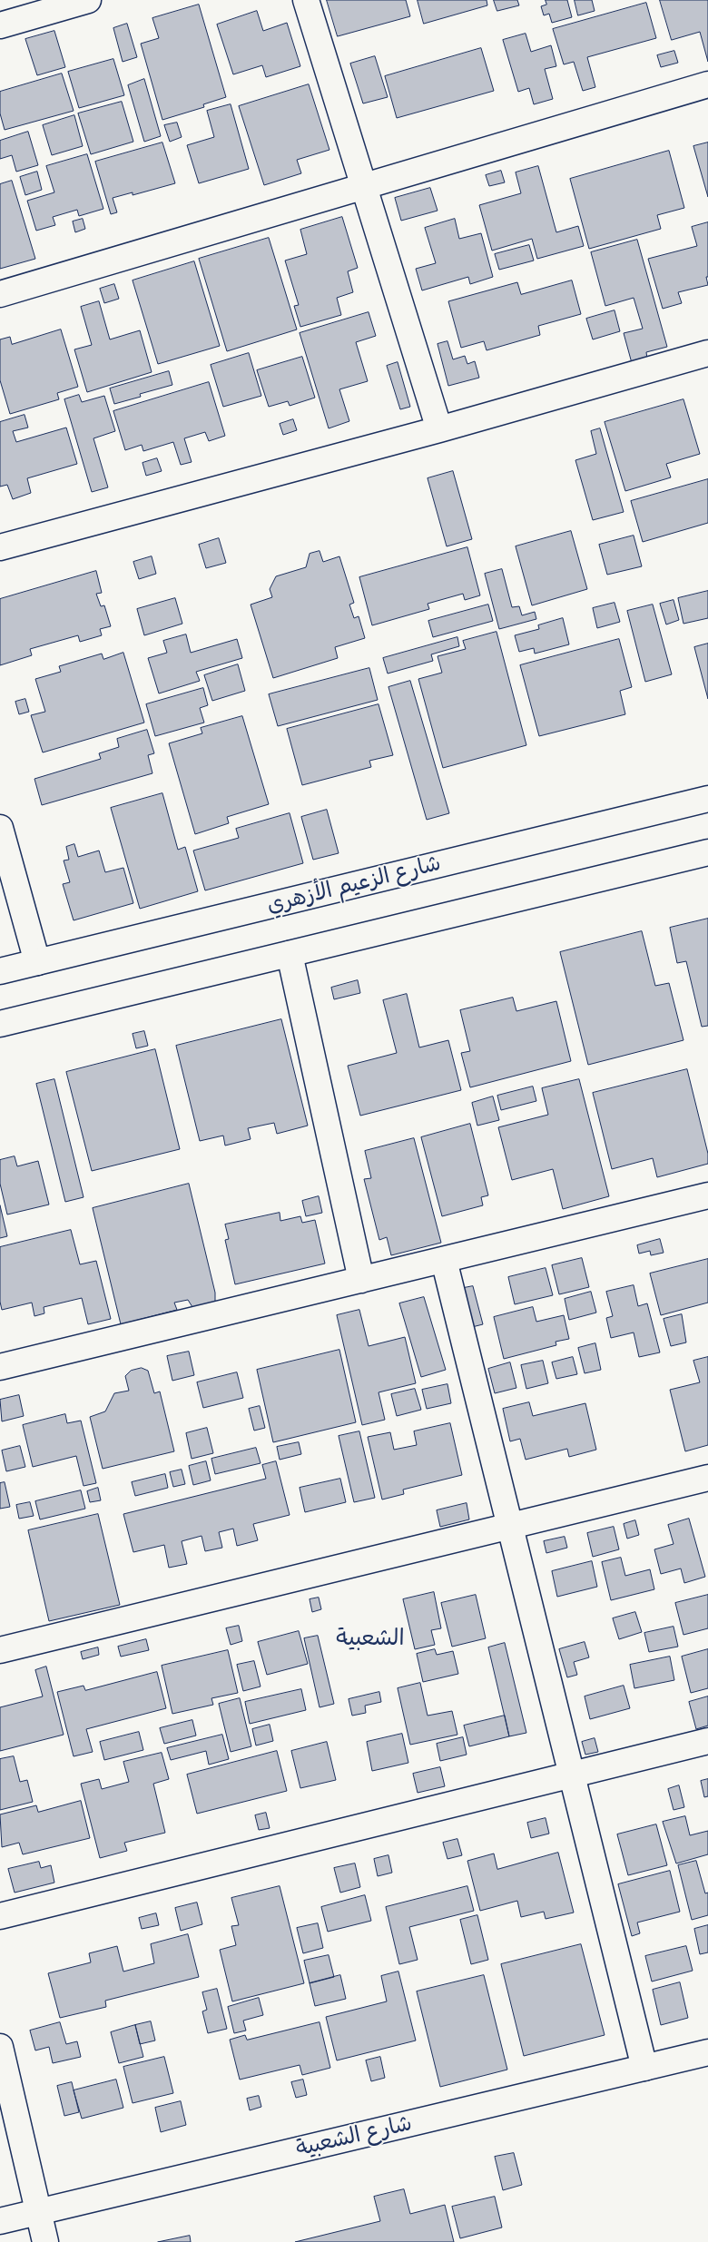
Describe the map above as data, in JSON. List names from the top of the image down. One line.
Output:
{"streets":{"street":["شارع الزعيم الأزهري","شارع الشعبية"]},"districts":["الشعبية"]}
